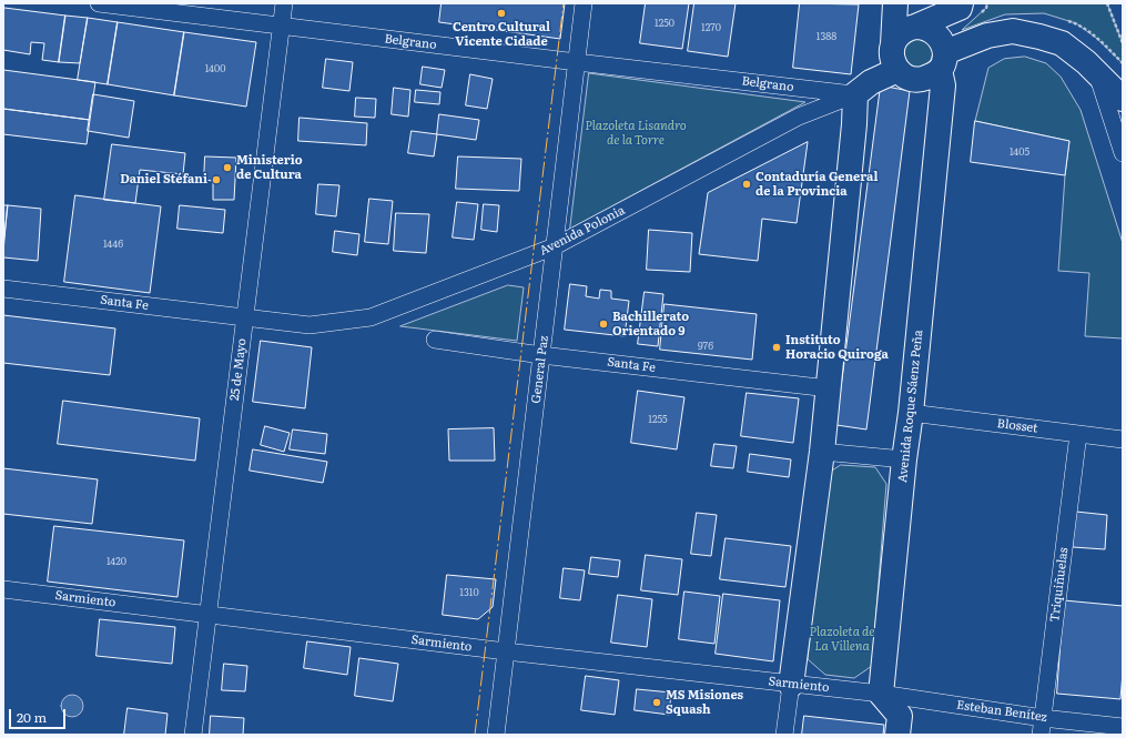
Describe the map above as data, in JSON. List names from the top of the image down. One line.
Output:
{"streets":{"main road":["Avenida Polonia","Avenida Roque Sáenz Peña"],"street":["Belgrano","Santa Fe","25 de Mayo","General Paz","Blosset","Triquiñuelas","Sarmiento","Esteban Benítez"]},"crossings":[["Belgrano","Avenida Polonia"],["Belgrano","25 de Mayo"],["Belgrano","General Paz"],["Avenida Polonia","Santa Fe"],["Avenida Polonia","25 de Mayo"],["Avenida Polonia","General Paz"],["Avenida Polonia","Avenida Roque Sáenz Peña"],["Santa Fe","25 de Mayo"],["Santa Fe","General Paz"],["25 de Mayo","Sarmiento"],["General Paz","Sarmiento"],["Avenida Roque Sáenz Peña","Blosset"],["Avenida Roque Sáenz Peña","Sarmiento"],["Avenida Roque Sáenz Peña","Esteban Benítez"],["Blosset","Triquiñuelas"],["Triquiñuelas","Esteban Benítez"],["Sarmiento","Esteban Benítez"]],"parks":["Plazoleta Lisandro de la Torre","Plazoleta de La Villena"],"places":["Centro Cultural Vicente Cidade","Ministerio de Cultura","Daniel Stéfani","Contaduría General de la Provincia","Bachillerato Orientado 9","Instituto Horacio Quiroga","MS Misiones Squash"],"house_numbers":["1250","1270","1388","1400","1405","1446","976","1255","1420","1310"],"scale_bar":"20 m"}
